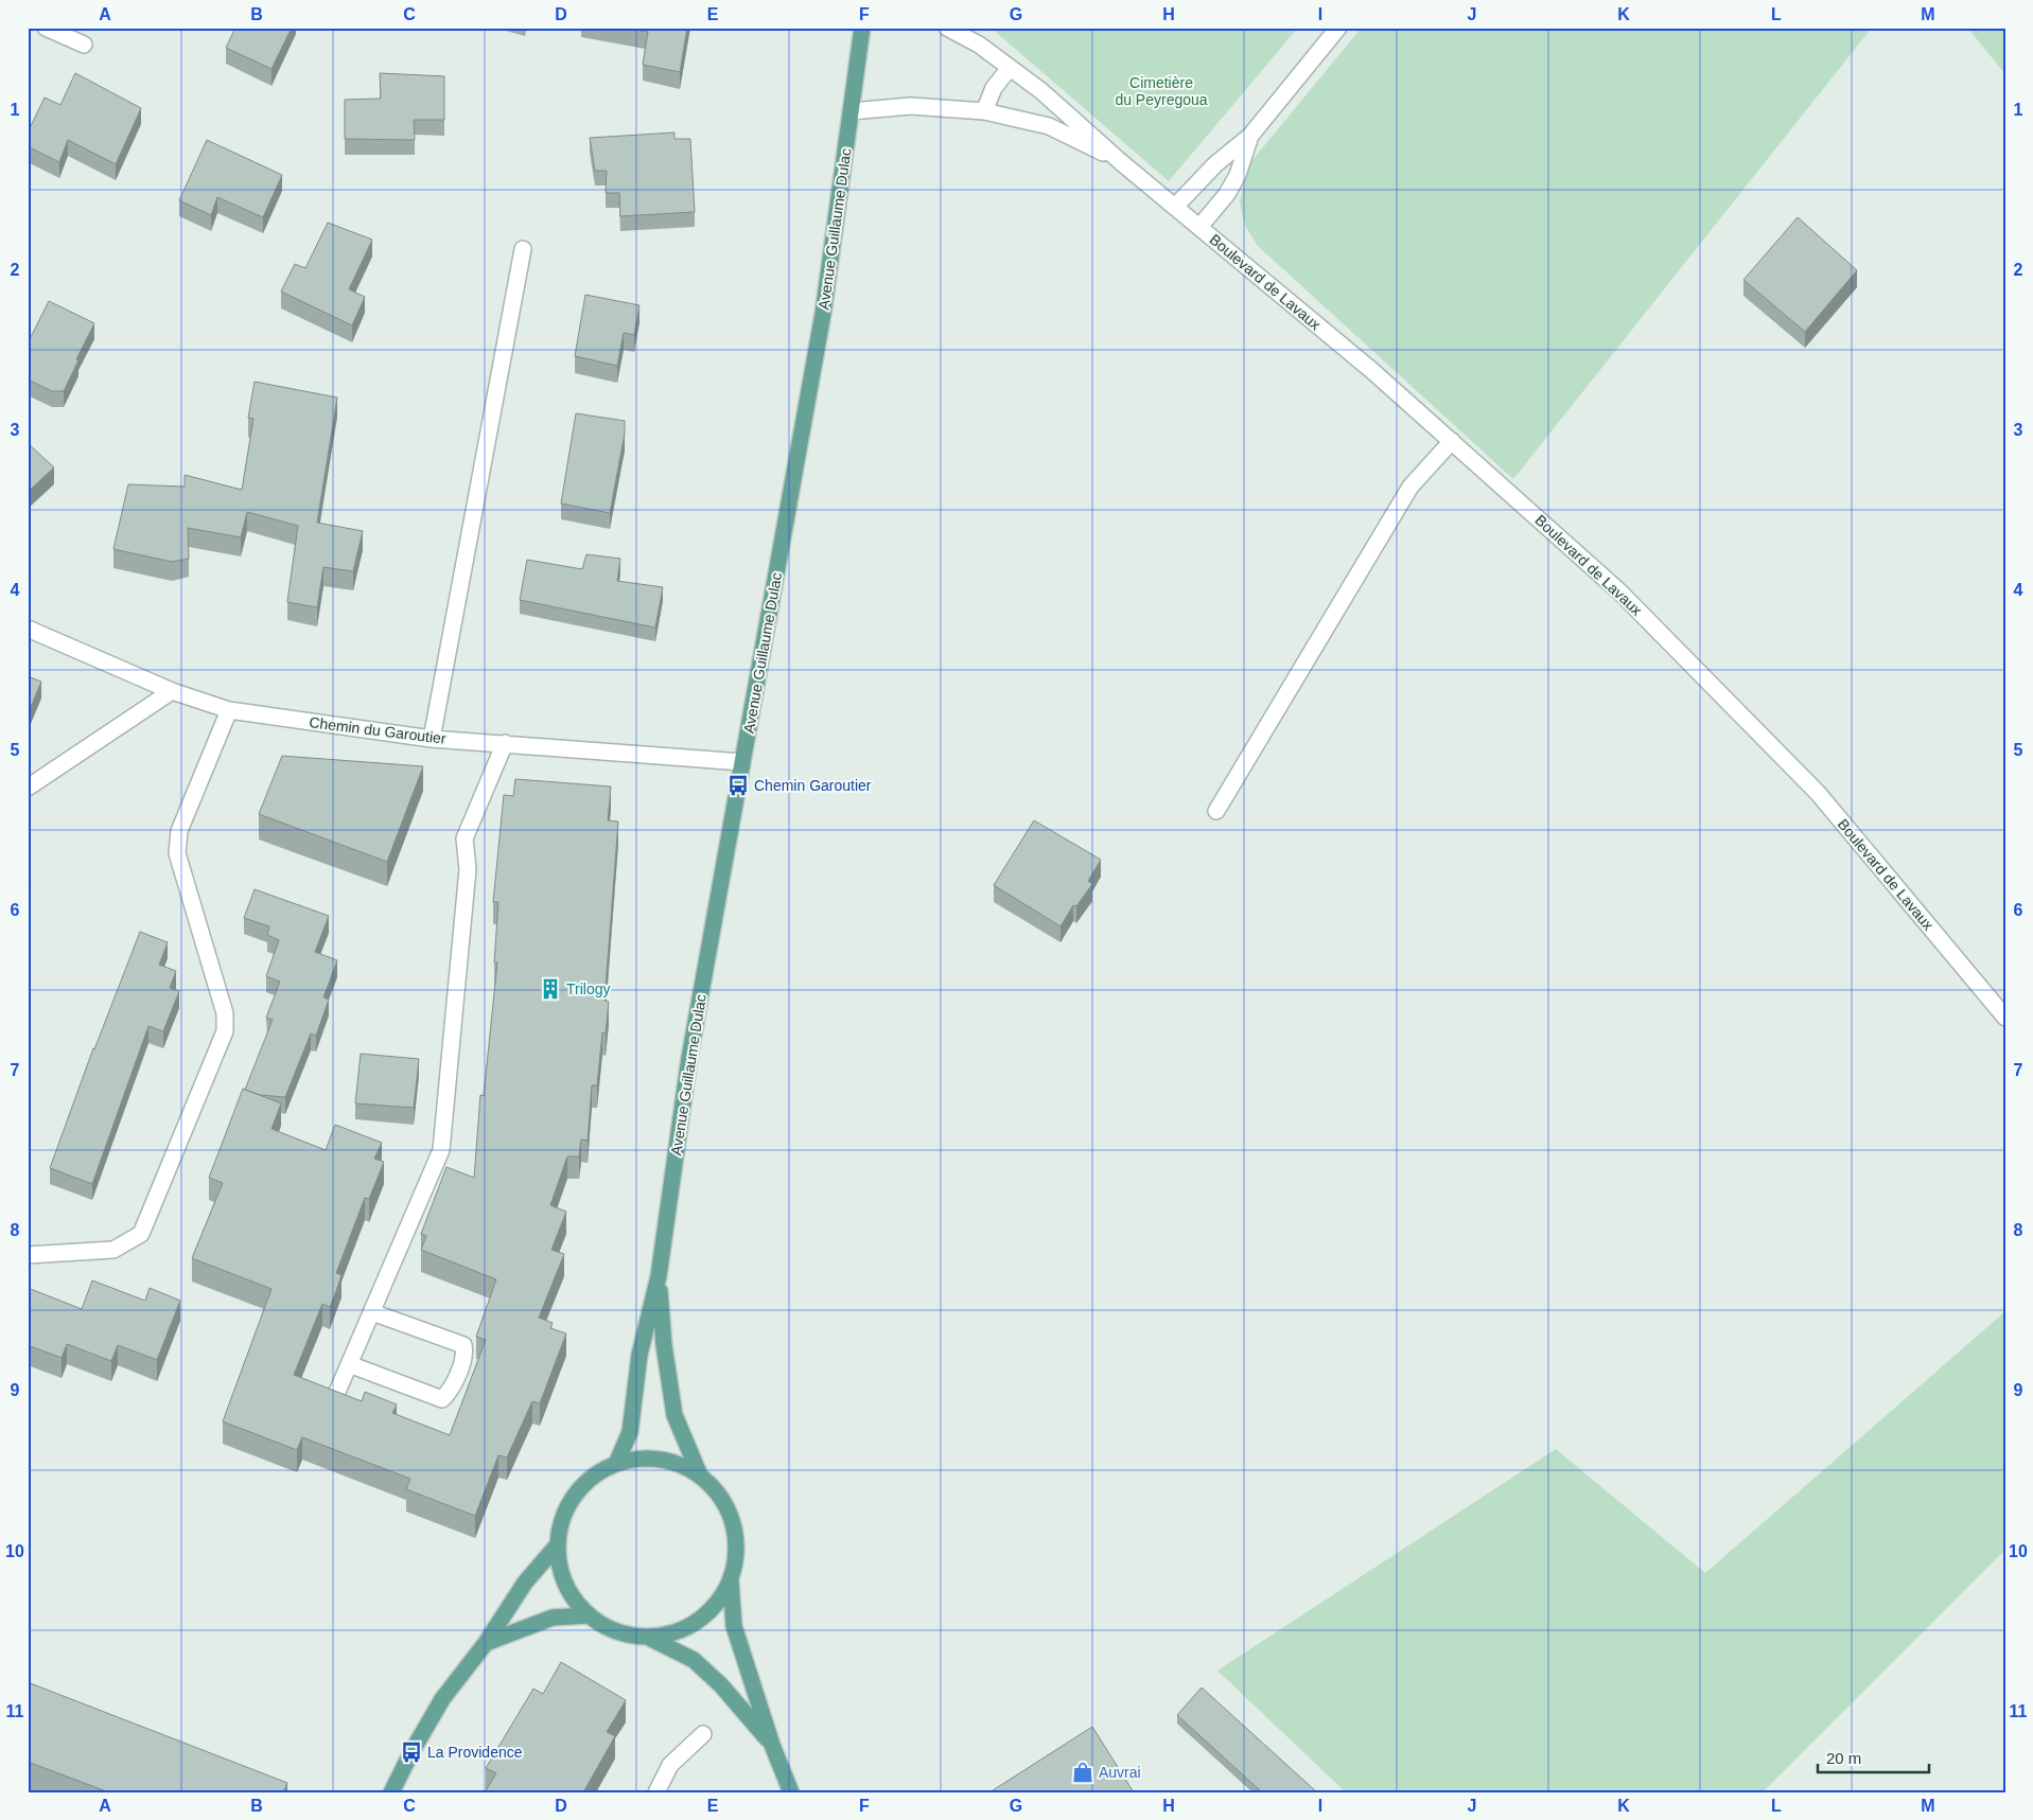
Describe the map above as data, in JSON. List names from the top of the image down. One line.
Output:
{"streets":{"main road":["Avenue Guillaume Dulac"],"street":["Boulevard de Lavaux","Chemin du Garoutier"]},"crossings":[["Avenue Guillaume Dulac","Boulevard de Lavaux"],["Avenue Guillaume Dulac","Chemin du Garoutier"]],"parks":["Cimetière du Peyregoua"],"places":{"bus stop":["Chemin Garoutier","La Providence"],"building":["Trilogy"],"shop":["Auvrai"]},"scale_bar":"20 m","grid":{"columns":["A","B","C","D","E","F","G","H","I","J","K","L","M"],"rows":["1","2","3","4","5","6","7","8","9","10","11"]}}
